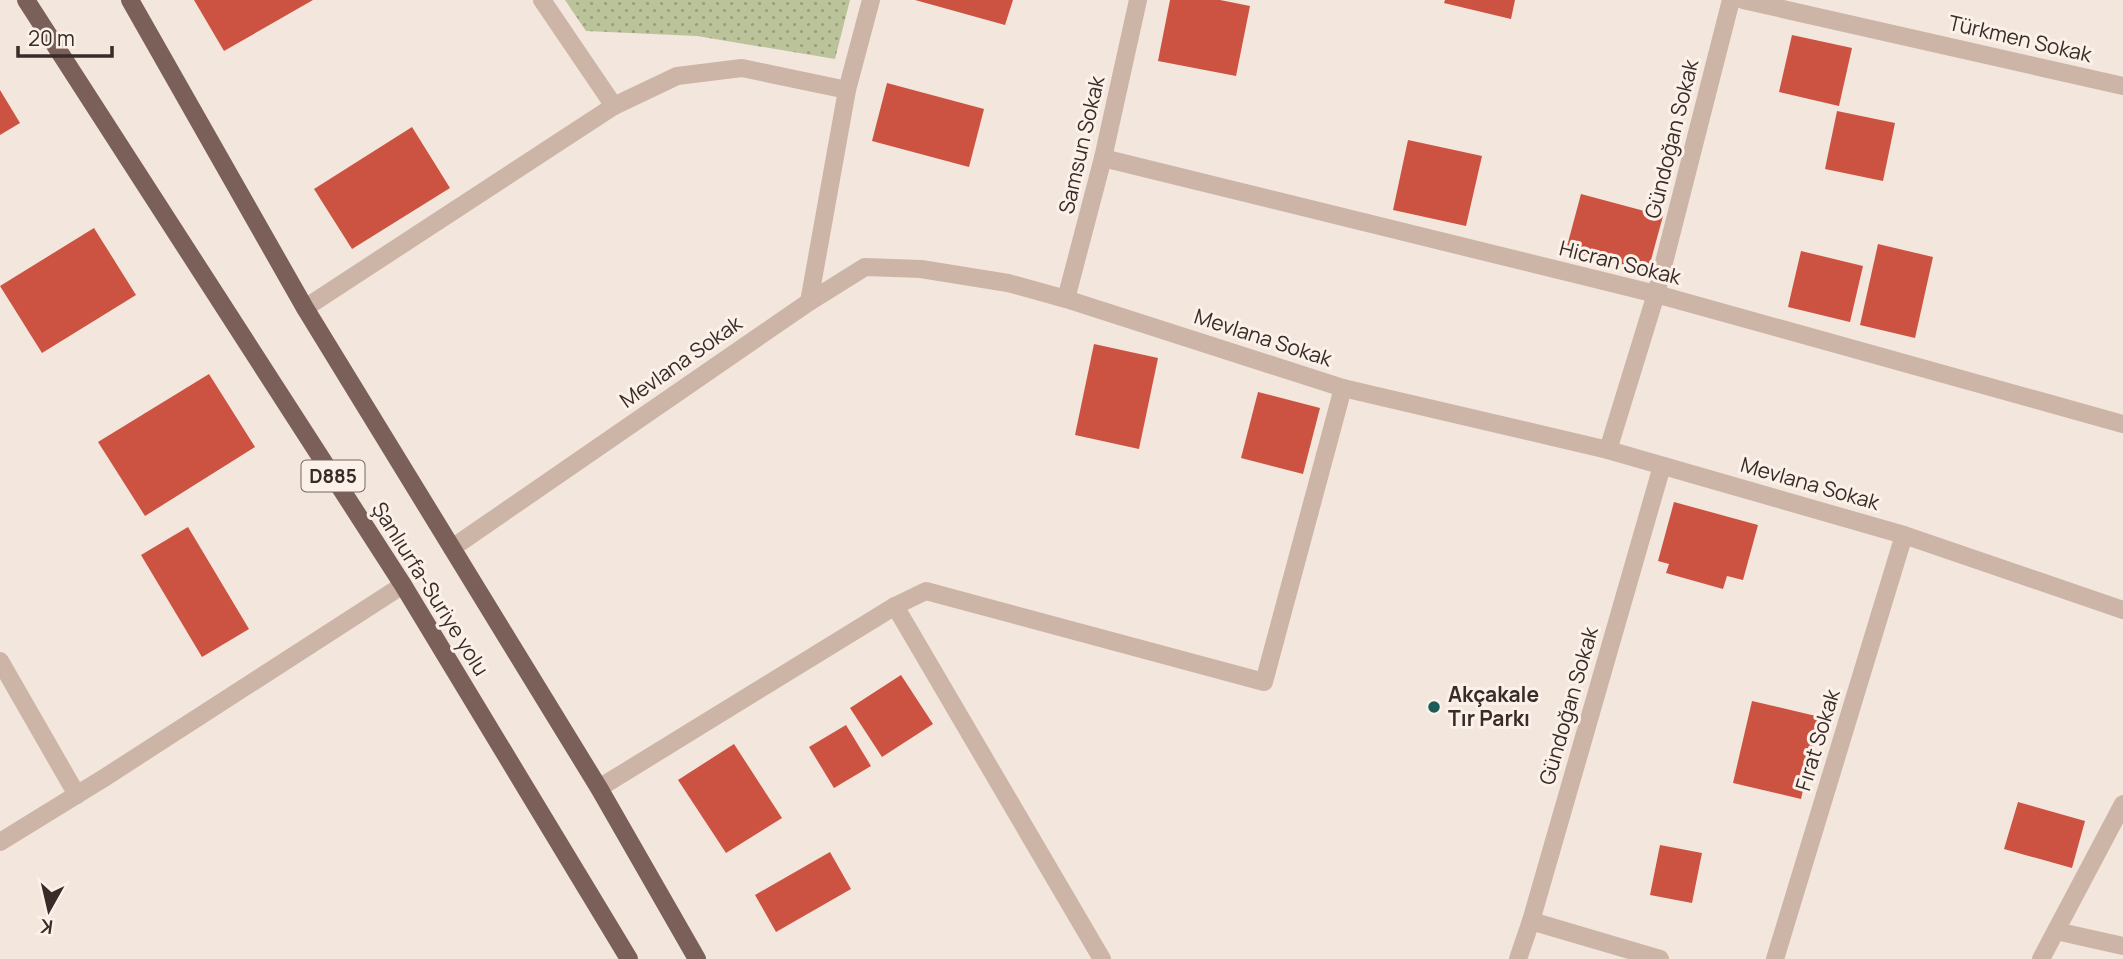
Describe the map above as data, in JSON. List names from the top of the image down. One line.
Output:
{"streets":{"main road":["D885","Şanlıurfa-Suriye yolu"],"street":["Türkmen Sokak","Gündoğan Sokak","Samsun Sokak","Hicran Sokak","Mevlana Sokak","Fırat Sokak"]},"crossings":[["Gündoğan Sokak","Hicran Sokak"],["Gündoğan Sokak","Mevlana Sokak"],["Samsun Sokak","Hicran Sokak"],["Samsun Sokak","Mevlana Sokak"],["Mevlana Sokak","Şanlıurfa-Suriye yolu"],["Mevlana Sokak","Fırat Sokak"]],"places":["Akçakale Tır Parkı"],"scale_bar":"20 m","north":"bottom"}
